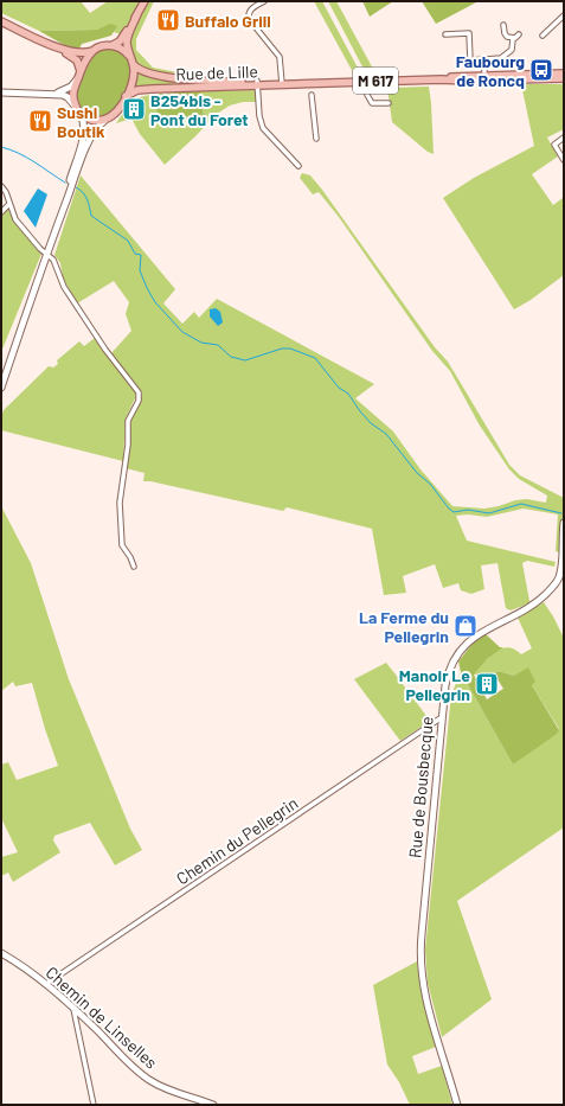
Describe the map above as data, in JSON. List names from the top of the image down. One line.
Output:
{"streets":{"main road":["Rue de Lille","M 617"],"street":["Rue de Bousbecque","Chemin du Pellegrin","Chemin de Linselles"]},"crossings":[["Rue de Bousbecque","Chemin du Pellegrin"],["Chemin du Pellegrin","Chemin de Linselles"]],"places":{"restaurant":["Buffalo Grill","Sushi Boutik"],"bus stop":["Faubourg de Roncq"],"building":["B254bis - Pont du Foret","Manoir Le Pellegrin"],"shop":["La Ferme du Pellegrin"]}}
